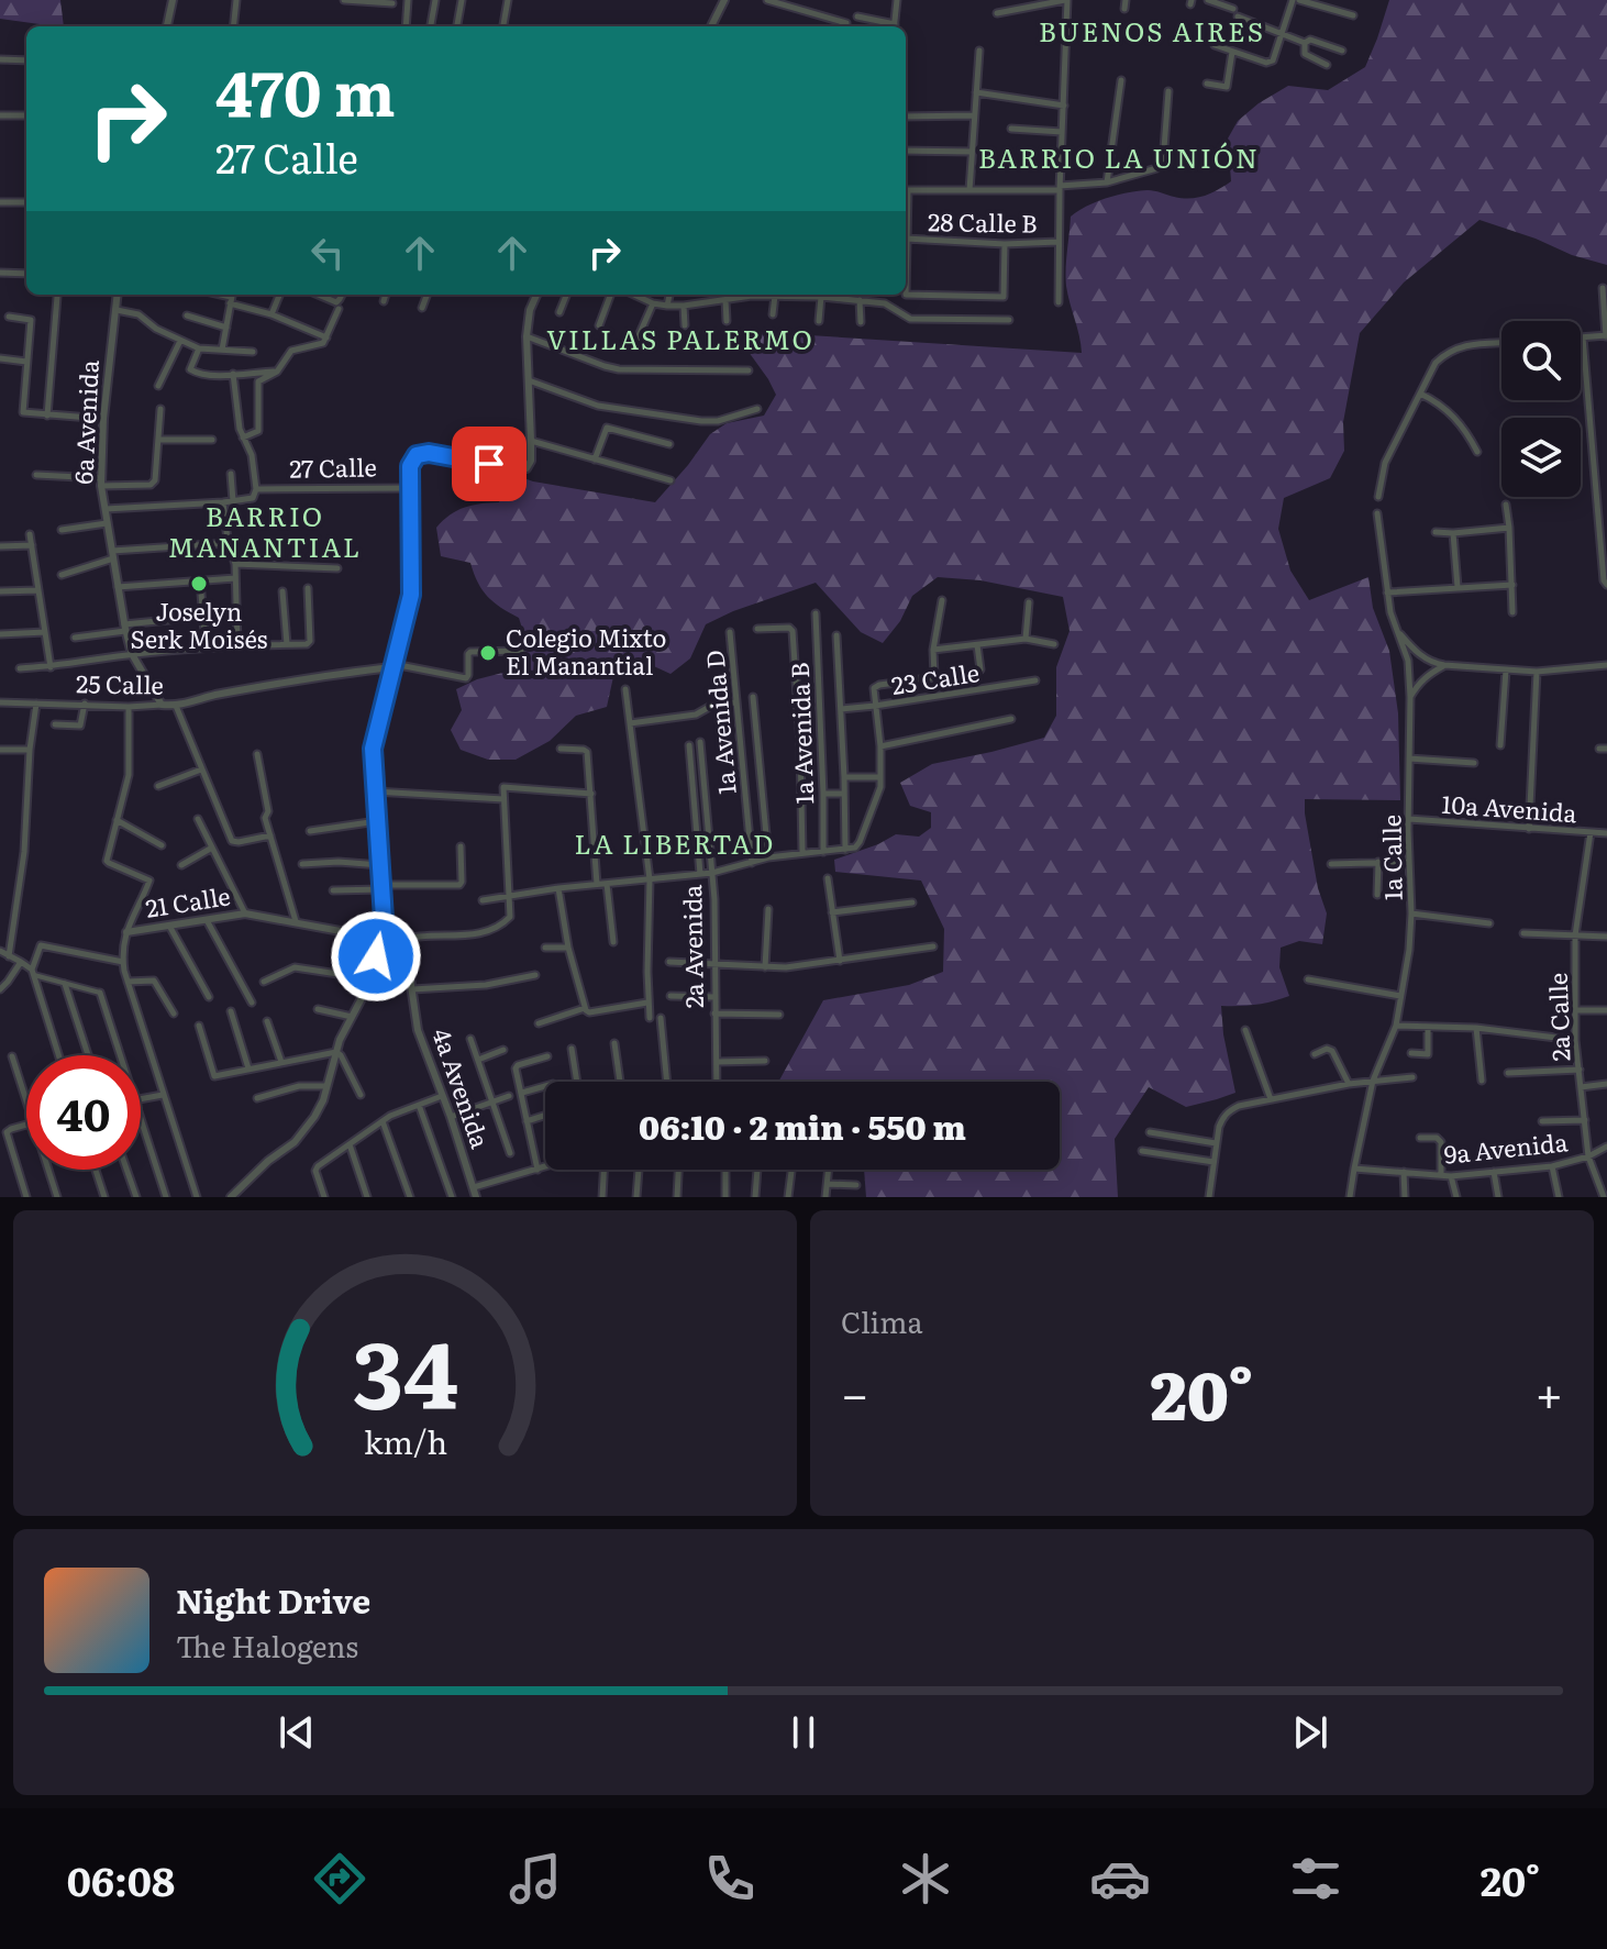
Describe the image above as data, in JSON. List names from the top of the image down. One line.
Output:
{"streets":{"street":["28 Calle B","6a Avenida","27 Calle","23 Calle","25 Calle","1a Avenida D","1a Avenida B","10a Avenida","1a Calle","21 Calle","2a Avenida","2a Calle","4a Avenida","9a Avenida"]},"crossings":[["6a Avenida","25 Calle"],["10a Avenida","1a Calle"],["10a Avenida","2a Calle"],["1a Calle","9a Avenida"],["21 Calle","4a Avenida"],["2a Calle","9a Avenida"]],"districts":["BUENOS AIRES","BARRIO LA UNIÓN","VILLAS PALERMO","BARRIO MANANTIAL","LA LIBERTAD"],"places":["Joselyn Serk Moisés","Colegio Mixto El Manantial"],"page":{"turn":["470 m","27 Calle"],"limit":"40","trip":"06:10 · 2 min · 550 m","tile":"Clima","heat":["−","20°","+"],"song":["Night Drive","The Halogens"],"tabs":["06:08","20°"],"gauge":["34","km/h"]}}
